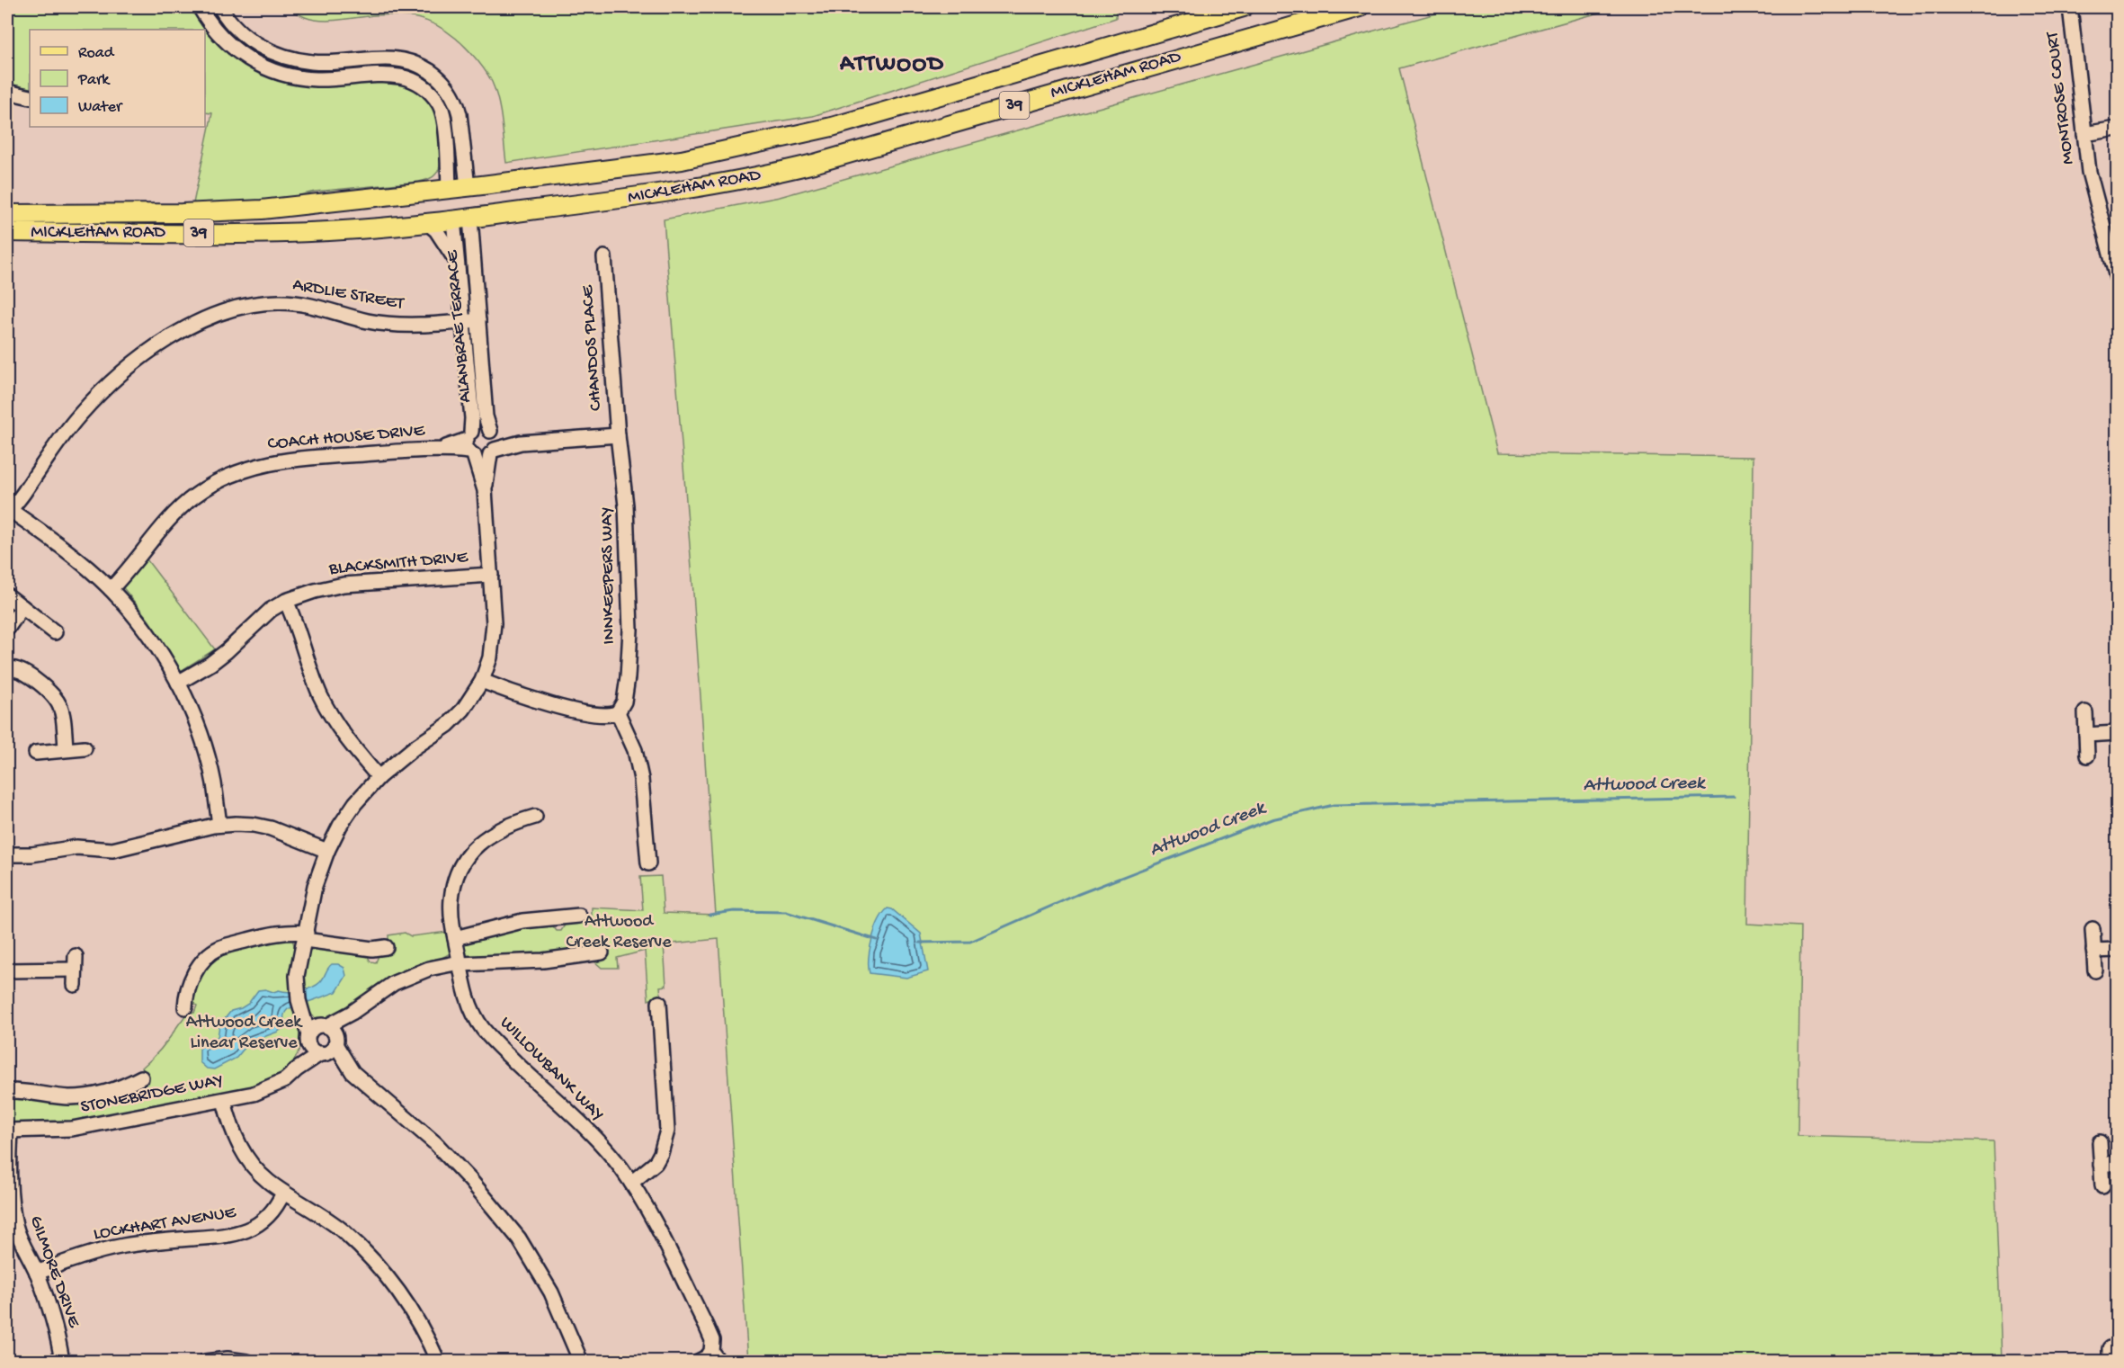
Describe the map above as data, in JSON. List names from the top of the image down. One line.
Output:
{"streets":{"main road":["MICKLEHAM ROAD","39"],"street":["MONTROSE COURT","ARDLIE STREET","ALANBRAE TERRACE","CHANDOS PLACE","COACH HOUSE DRIVE","BLACKSMITH DRIVE","INNKEEPERS WAY","WILLOWBANK WAY","STONEBRIDGE WAY","LOCKHART AVENUE","GILMORE DRIVE"]},"crossings":[["MICKLEHAM ROAD","ALANBRAE TERRACE"],["ARDLIE STREET","ALANBRAE TERRACE"],["ALANBRAE TERRACE","COACH HOUSE DRIVE"],["ALANBRAE TERRACE","BLACKSMITH DRIVE"],["ALANBRAE TERRACE","STONEBRIDGE WAY"],["CHANDOS PLACE","INNKEEPERS WAY"],["STONEBRIDGE WAY","GILMORE DRIVE"],["LOCKHART AVENUE","GILMORE DRIVE"]],"districts":["ATTWOOD"],"water":["Attwood Creek"],"parks":["Attwood Creek Reserve","Attwood Creek Linear Reserve"],"legend":["Road","Park","Water"]}
